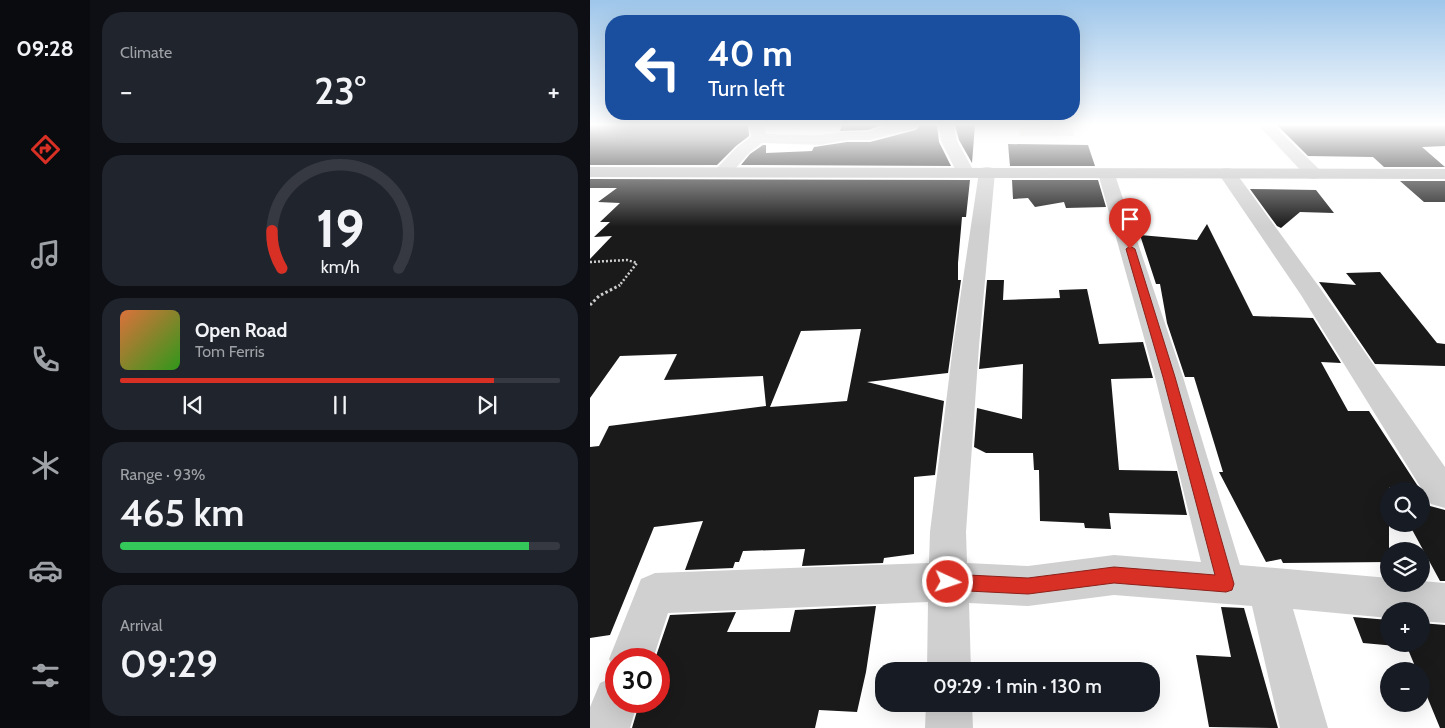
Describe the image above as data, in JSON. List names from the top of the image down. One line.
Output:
{"page":{"tabs":"09:28","tile":["Climate",["Range · 93%","465 km"],["Arrival","09:29"]],"turn":["40 m","Turn left"],"heat":["−","23°","+"],"song":["Open Road","Tom Ferris"],"map_buttons":["+","−"],"limit":"30","trip":"09:29 · 1 min · 130 m","gauge":["19","km/h"]}}
